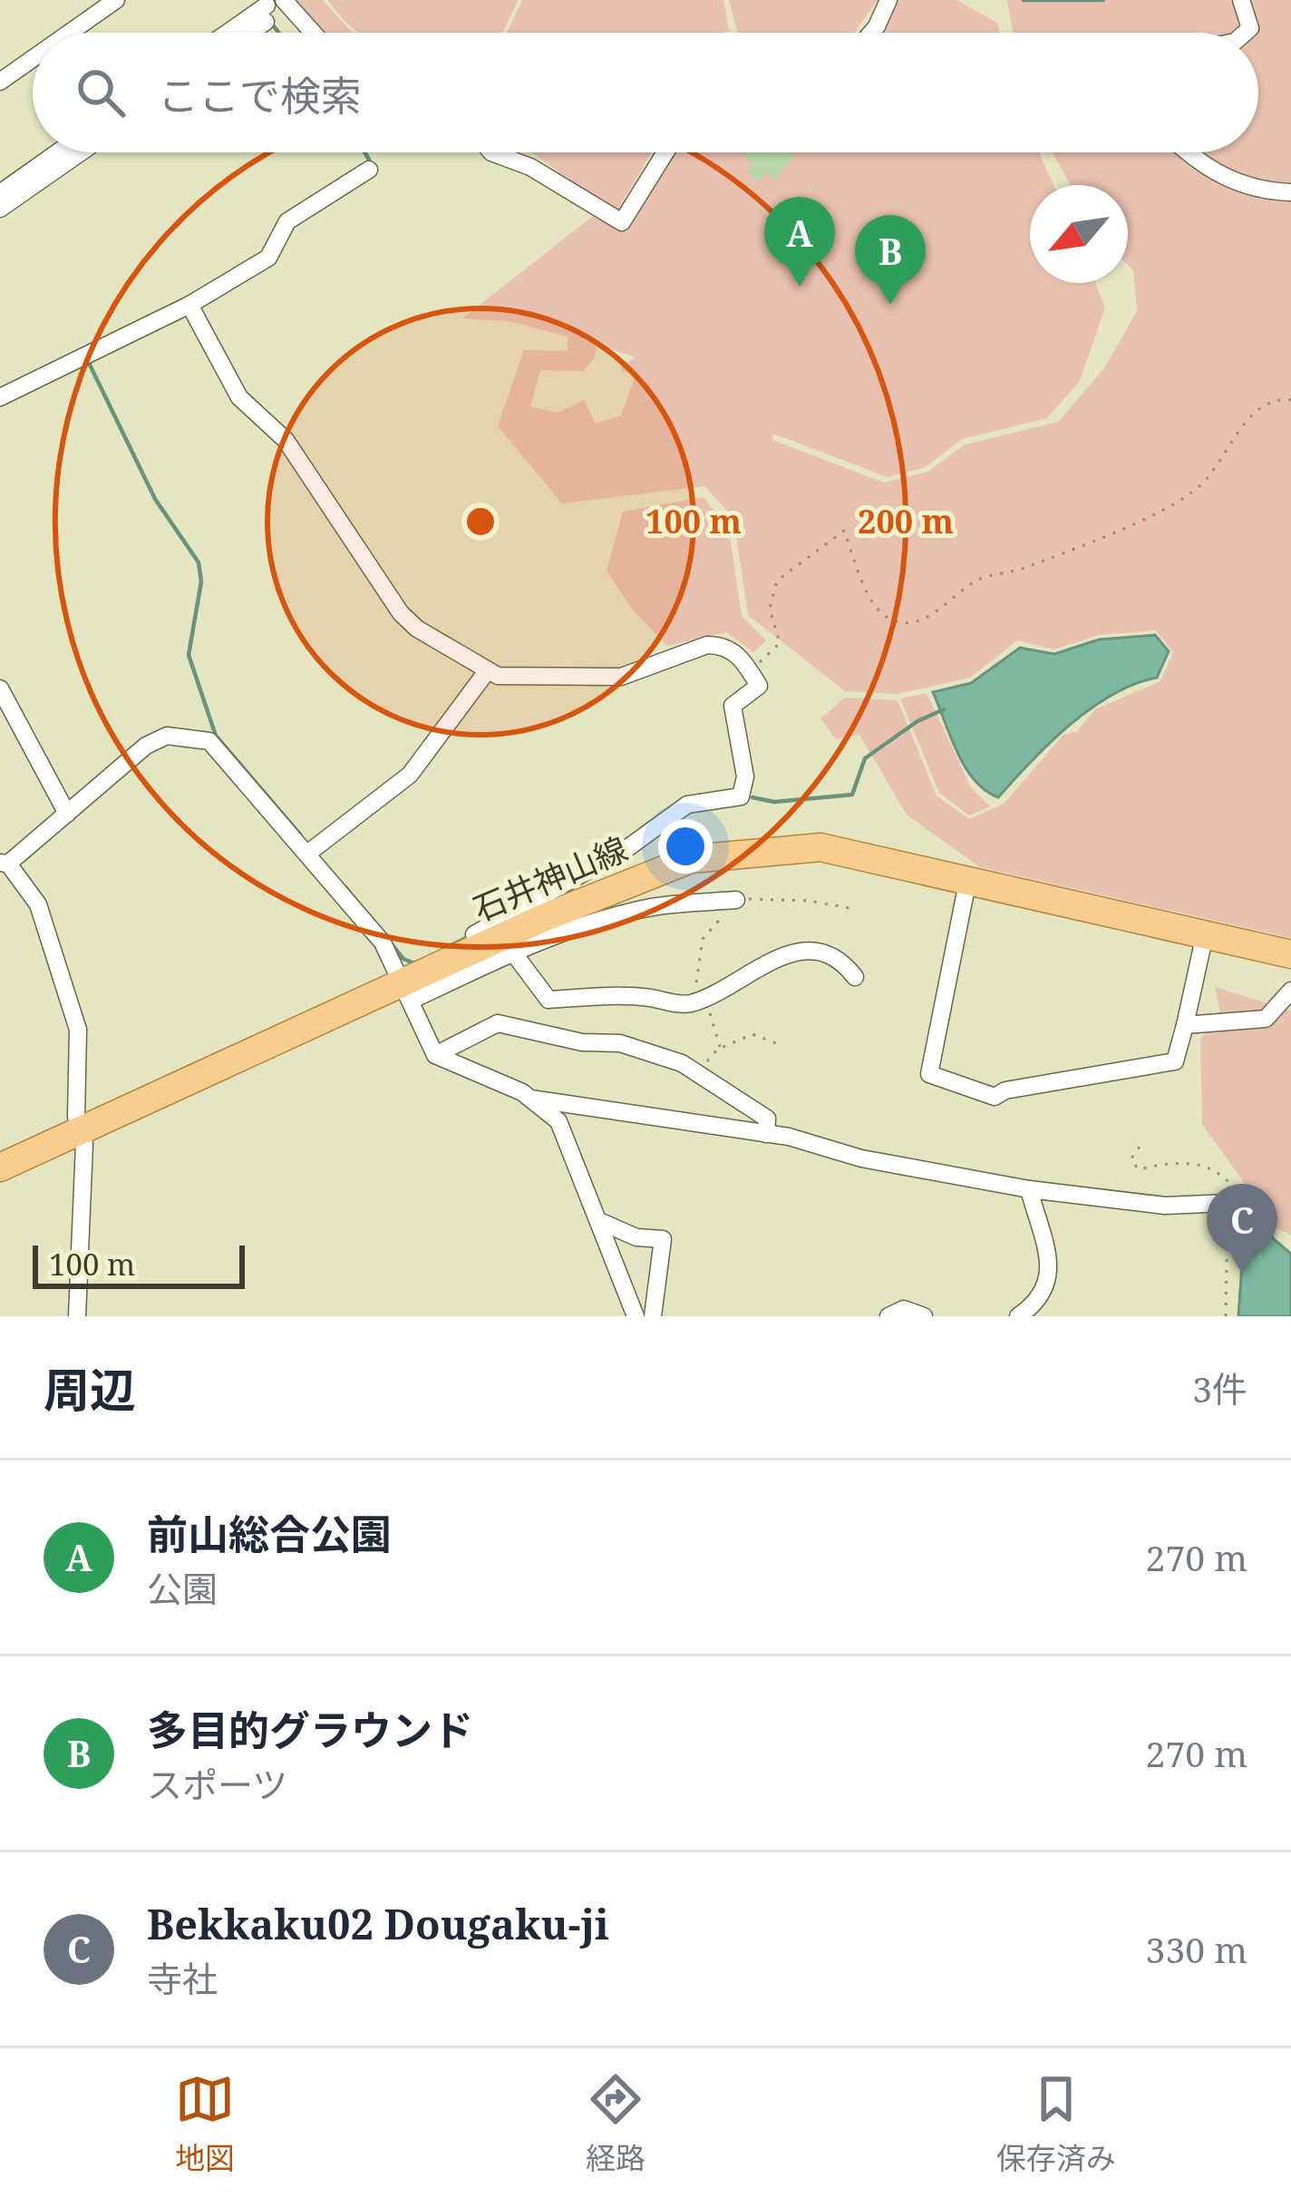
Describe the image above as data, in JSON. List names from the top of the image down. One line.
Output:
{"streets":{"main road":["石井神山線"]},"scale_bar":"100 m","north":"bottom left","page":{"search":"ここで検索","pins":["A","B","C"],"scale":"100 m","heading":["周辺","3件"],"list":[{"mark":"A","name":"前山総合公園","note":"公園","value":"270 m"},{"mark":"B","name":"多目的グラウンド","note":"スポーツ","value":"270 m"},{"mark":"C","name":"Bekkaku02 Dougaku-ji","note":"寺社","value":"330 m"}],"nav":["地図","経路","保存済み"]},"rings":["100 m","200 m"]}
